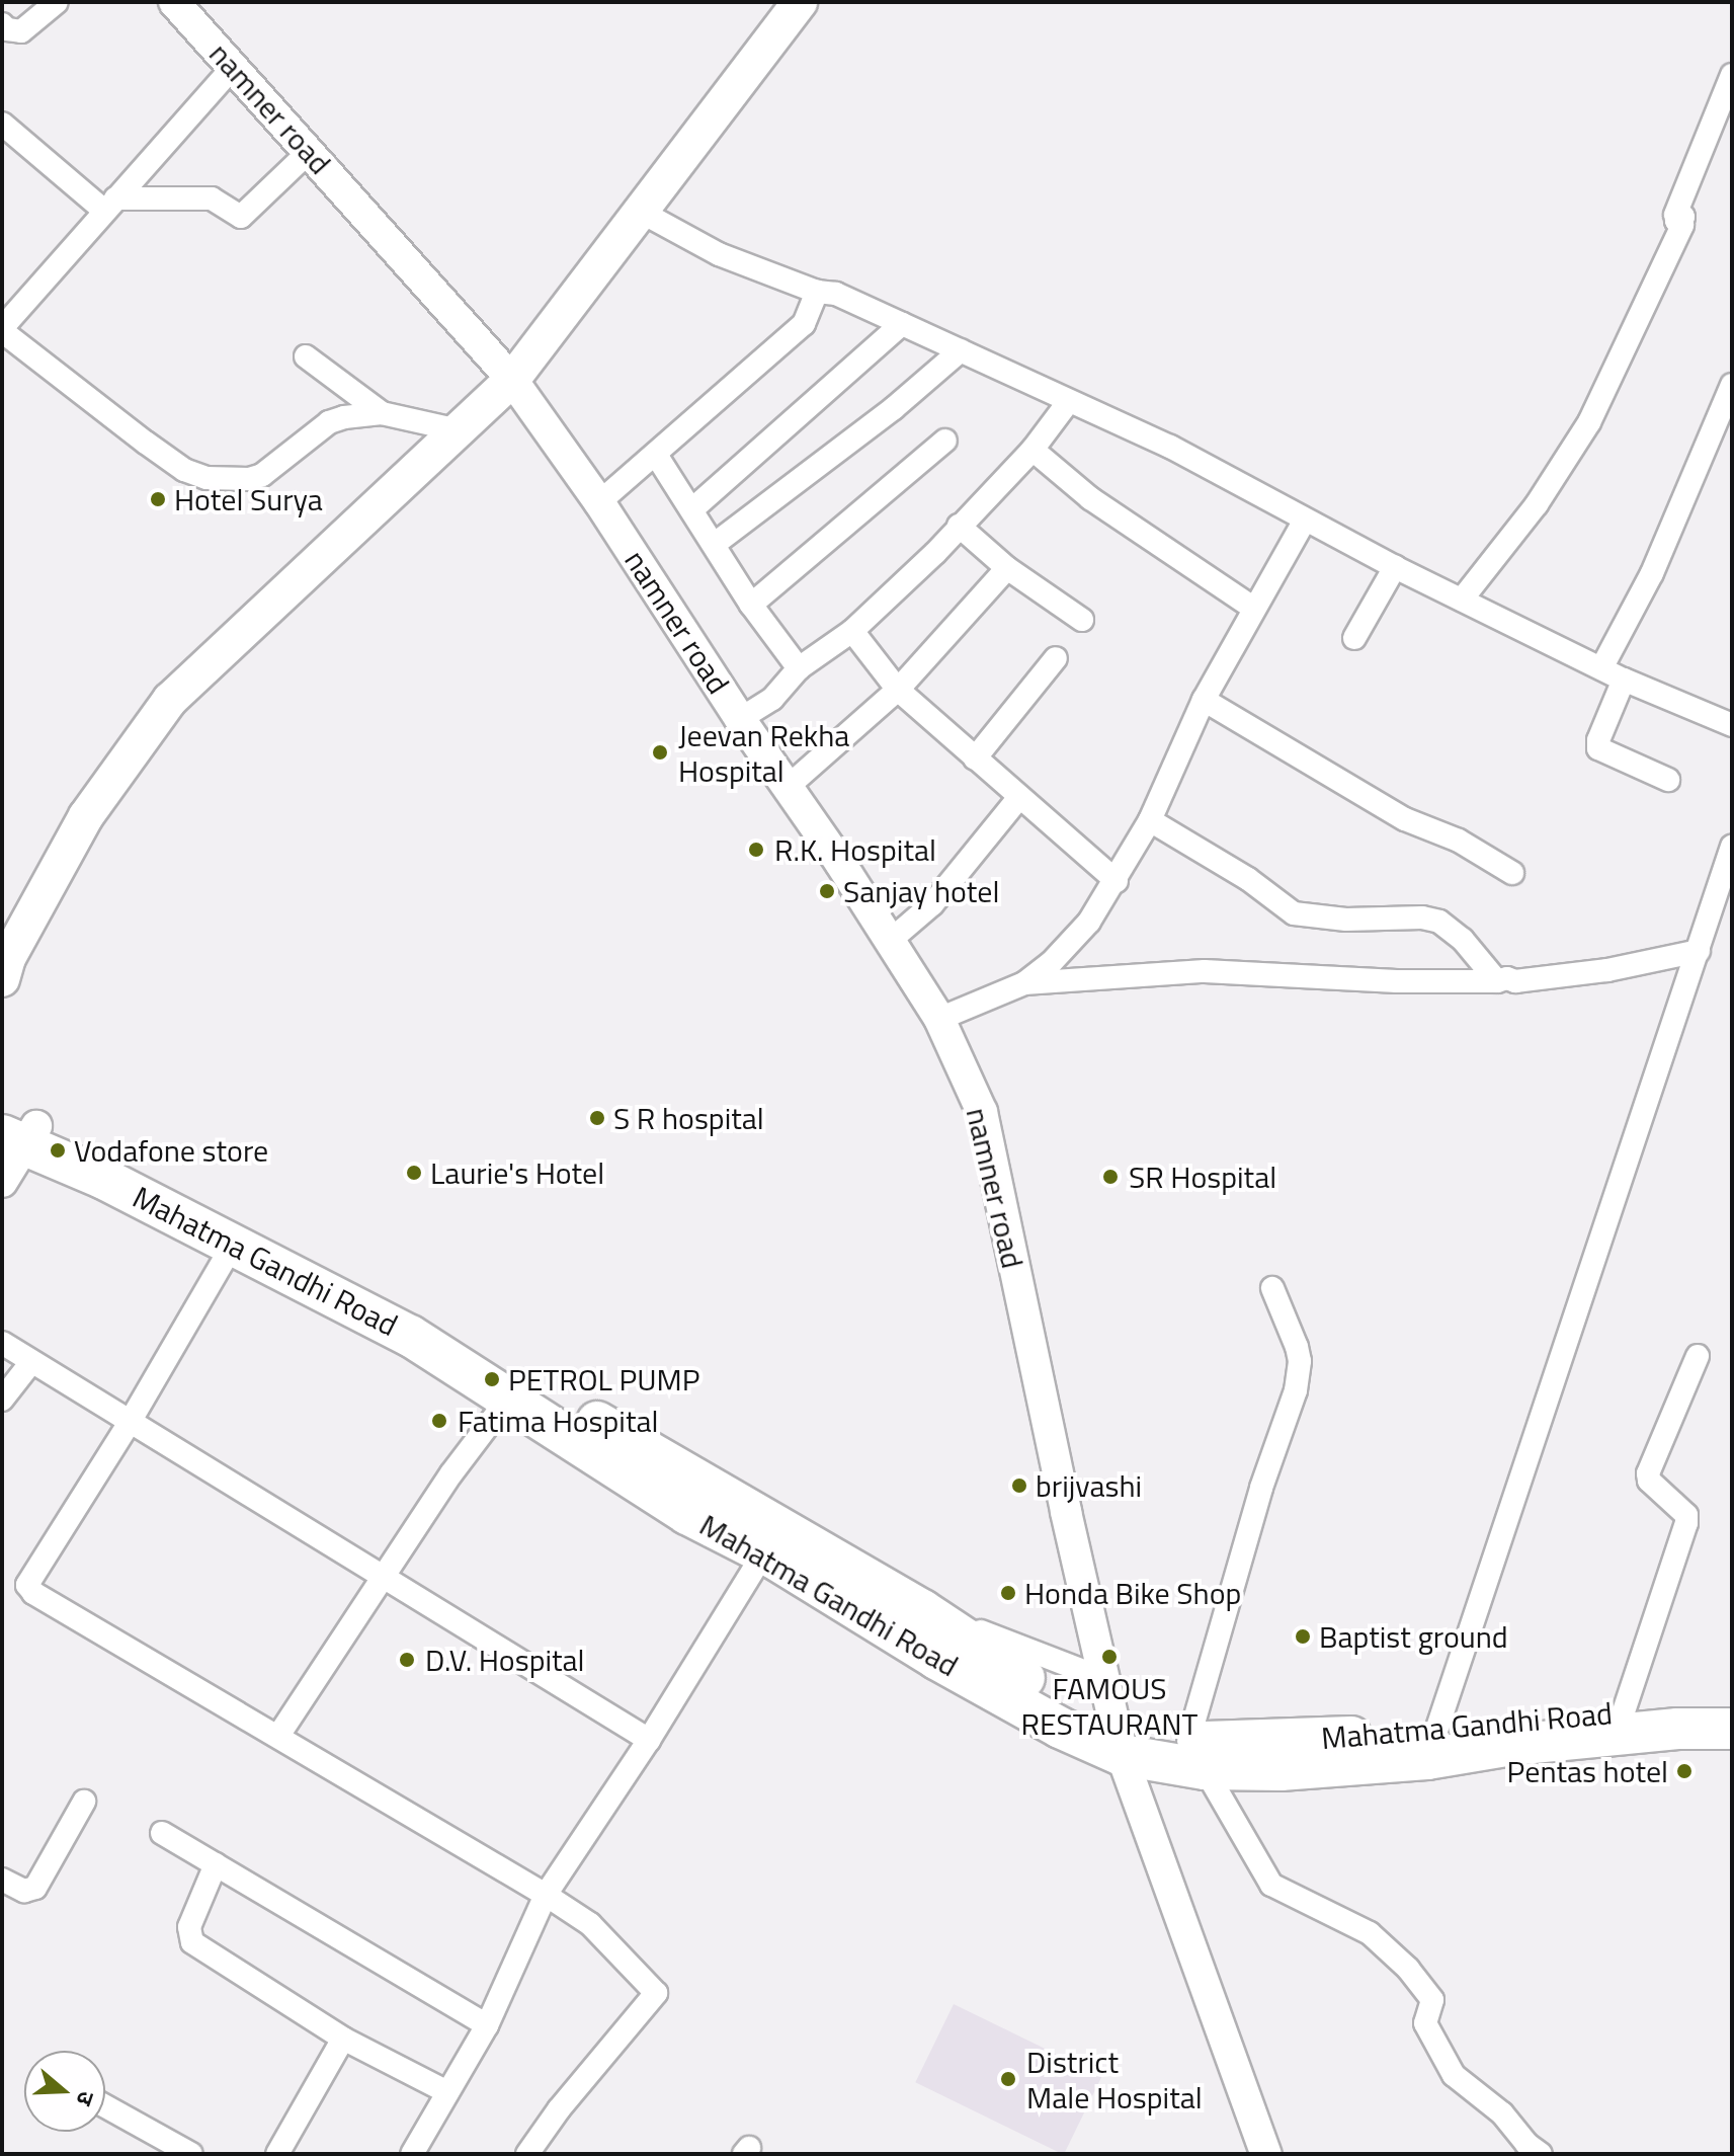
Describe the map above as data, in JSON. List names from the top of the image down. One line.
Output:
{"streets":{"highway":["Mahatma Gandhi Road"],"main road":["namner road"]},"crossings":[["namner road","Mahatma Gandhi Road"]],"places":["Hotel Surya","Jeevan Rekha Hospital","R.K. Hospital","Sanjay hotel","S R hospital","Vodafone store","Laurie's Hotel","SR Hospital","PETROL PUMP","Fatima Hospital","brijvashi","Honda Bike Shop","Baptist ground","FAMOUS RESTAURANT","D.V. Hospital","Pentas hotel","District Male Hospital"],"north":"right"}
